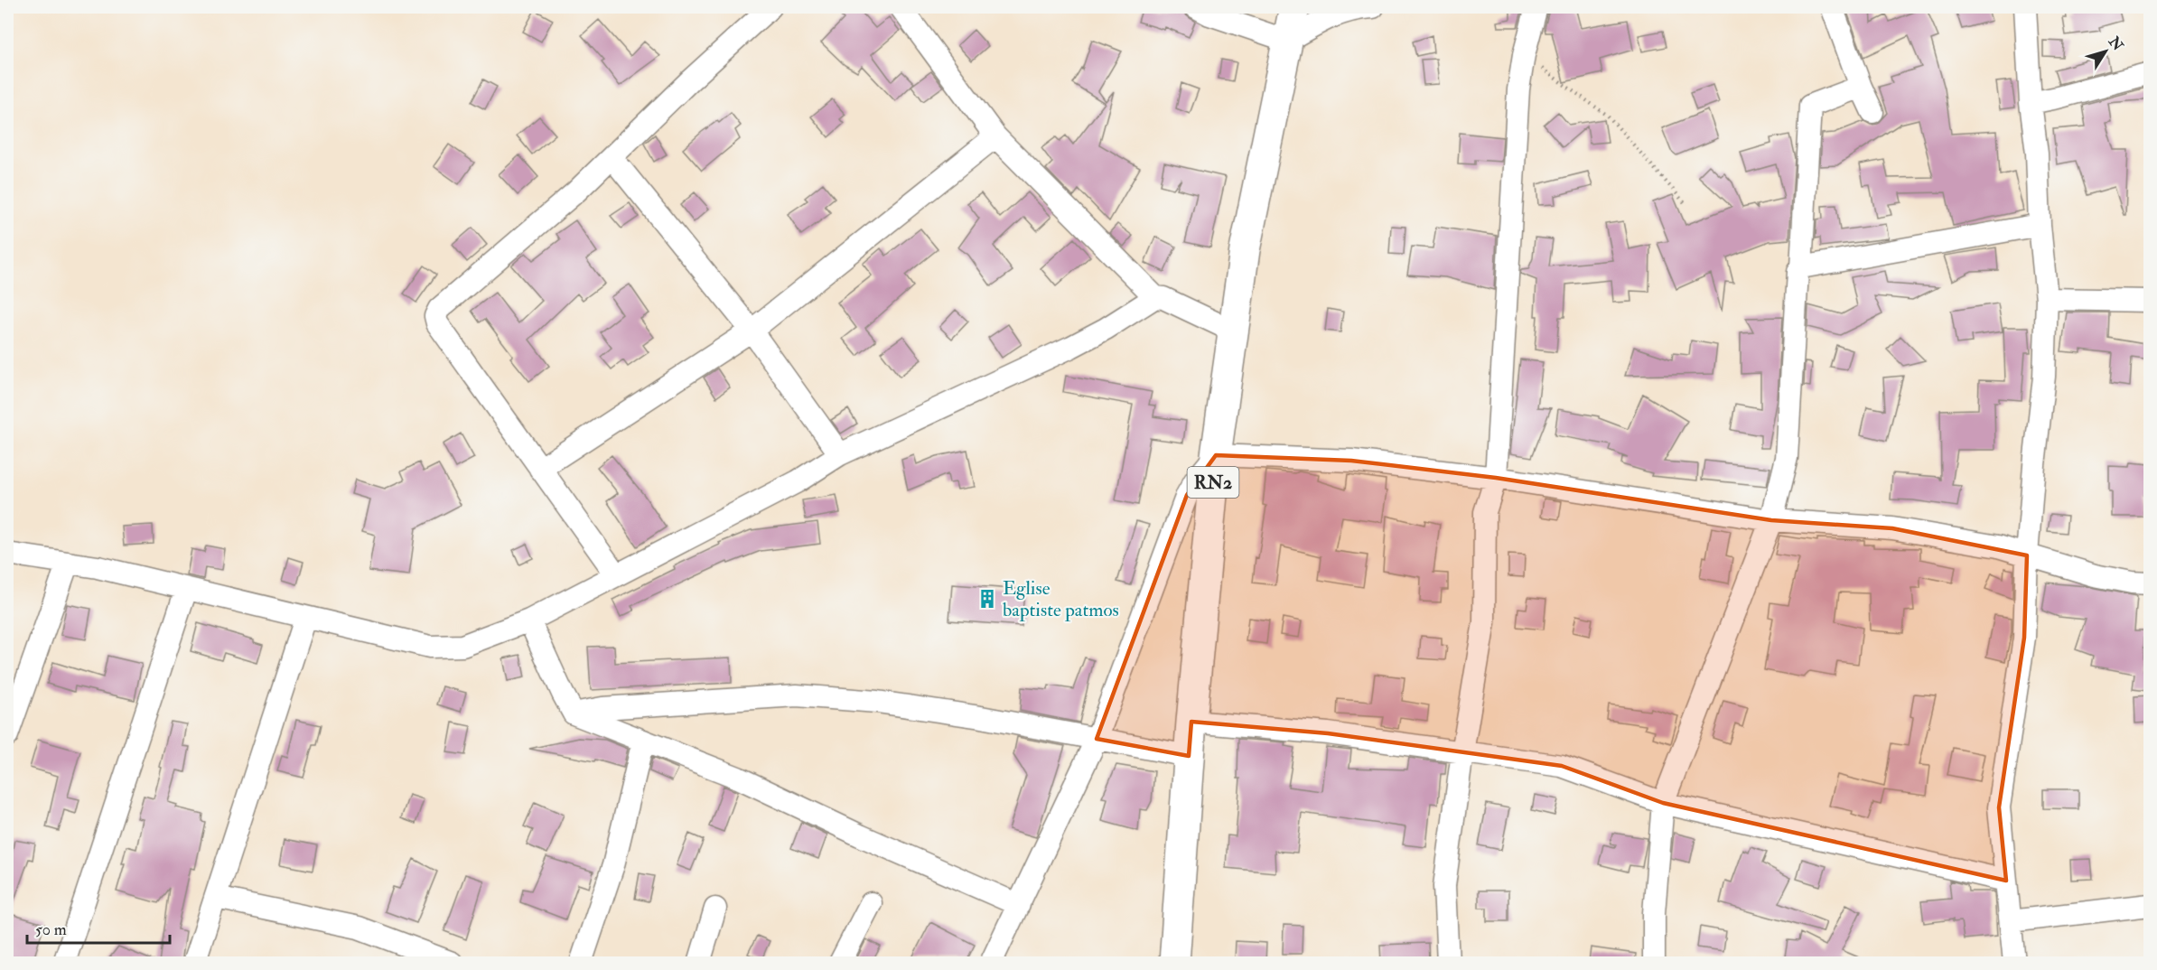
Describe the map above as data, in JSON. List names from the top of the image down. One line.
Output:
{"streets":{"highway":["RN2"]},"places":{"building":["Eglise baptiste patmos"]},"scale_bar":"50 m","north":"top right"}
